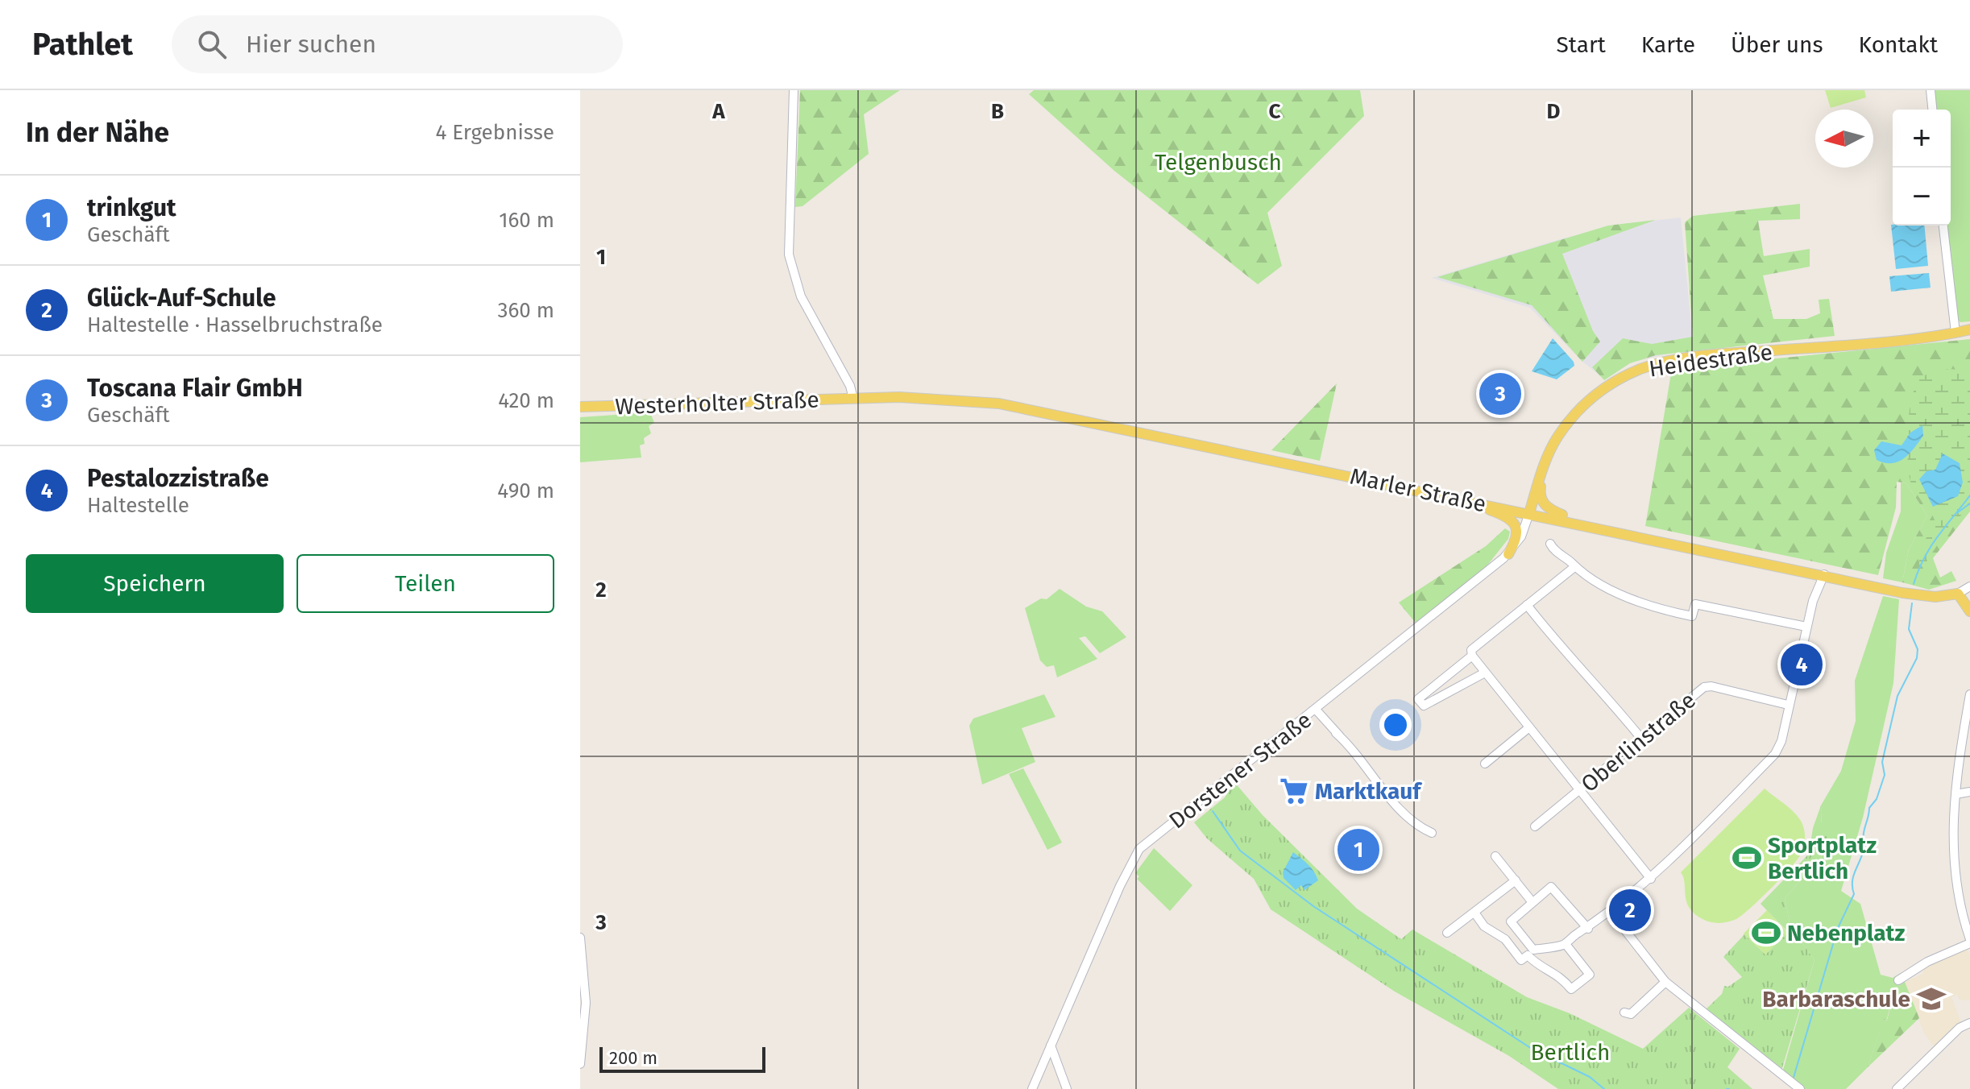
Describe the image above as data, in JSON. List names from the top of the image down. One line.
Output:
{"streets":{"main road":["Heidestraße","Westerholter Straße","Marler Straße"],"street":["Oberlinstraße","Dorstener Straße"]},"crossings":[["Heidestraße","Marler Straße"],["Heidestraße","Dorstener Straße"],["Westerholter Straße","Marler Straße"],["Marler Straße","Dorstener Straße"]],"parks":["Telgenbusch","Bertlich"],"places":{"supermarket":["Marktkauf"],"sports":["Sportplatz Bertlich","Nebenplatz"],"school or university":["Barbaraschule"]},"scale_bar":"200 m","north":"left","page":{"header":"Pathlet","search":"Hier suchen","nav":["Start","Karte","Über uns","Kontakt"],"heading":["In der Nähe","4 Ergebnisse"],"map_buttons":["+","−"],"list":[{"mark":"1","name":"trinkgut","note":"Geschäft","value":"160 m"},{"mark":"2","name":"Glück-Auf-Schule","note":"Haltestelle · Hasselbruchstraße","value":"360 m"},{"mark":"3","name":"Toscana Flair GmbH","note":"Geschäft","value":"420 m"},{"mark":"4","name":"Pestalozzistraße","note":"Haltestelle","value":"490 m"}],"pins":["3","4","1","2"],"buttons":["Speichern","Teilen"],"scale":"200 m"},"grid":{"columns":["A","B","C","D"],"rows":["1","2","3"]}}
